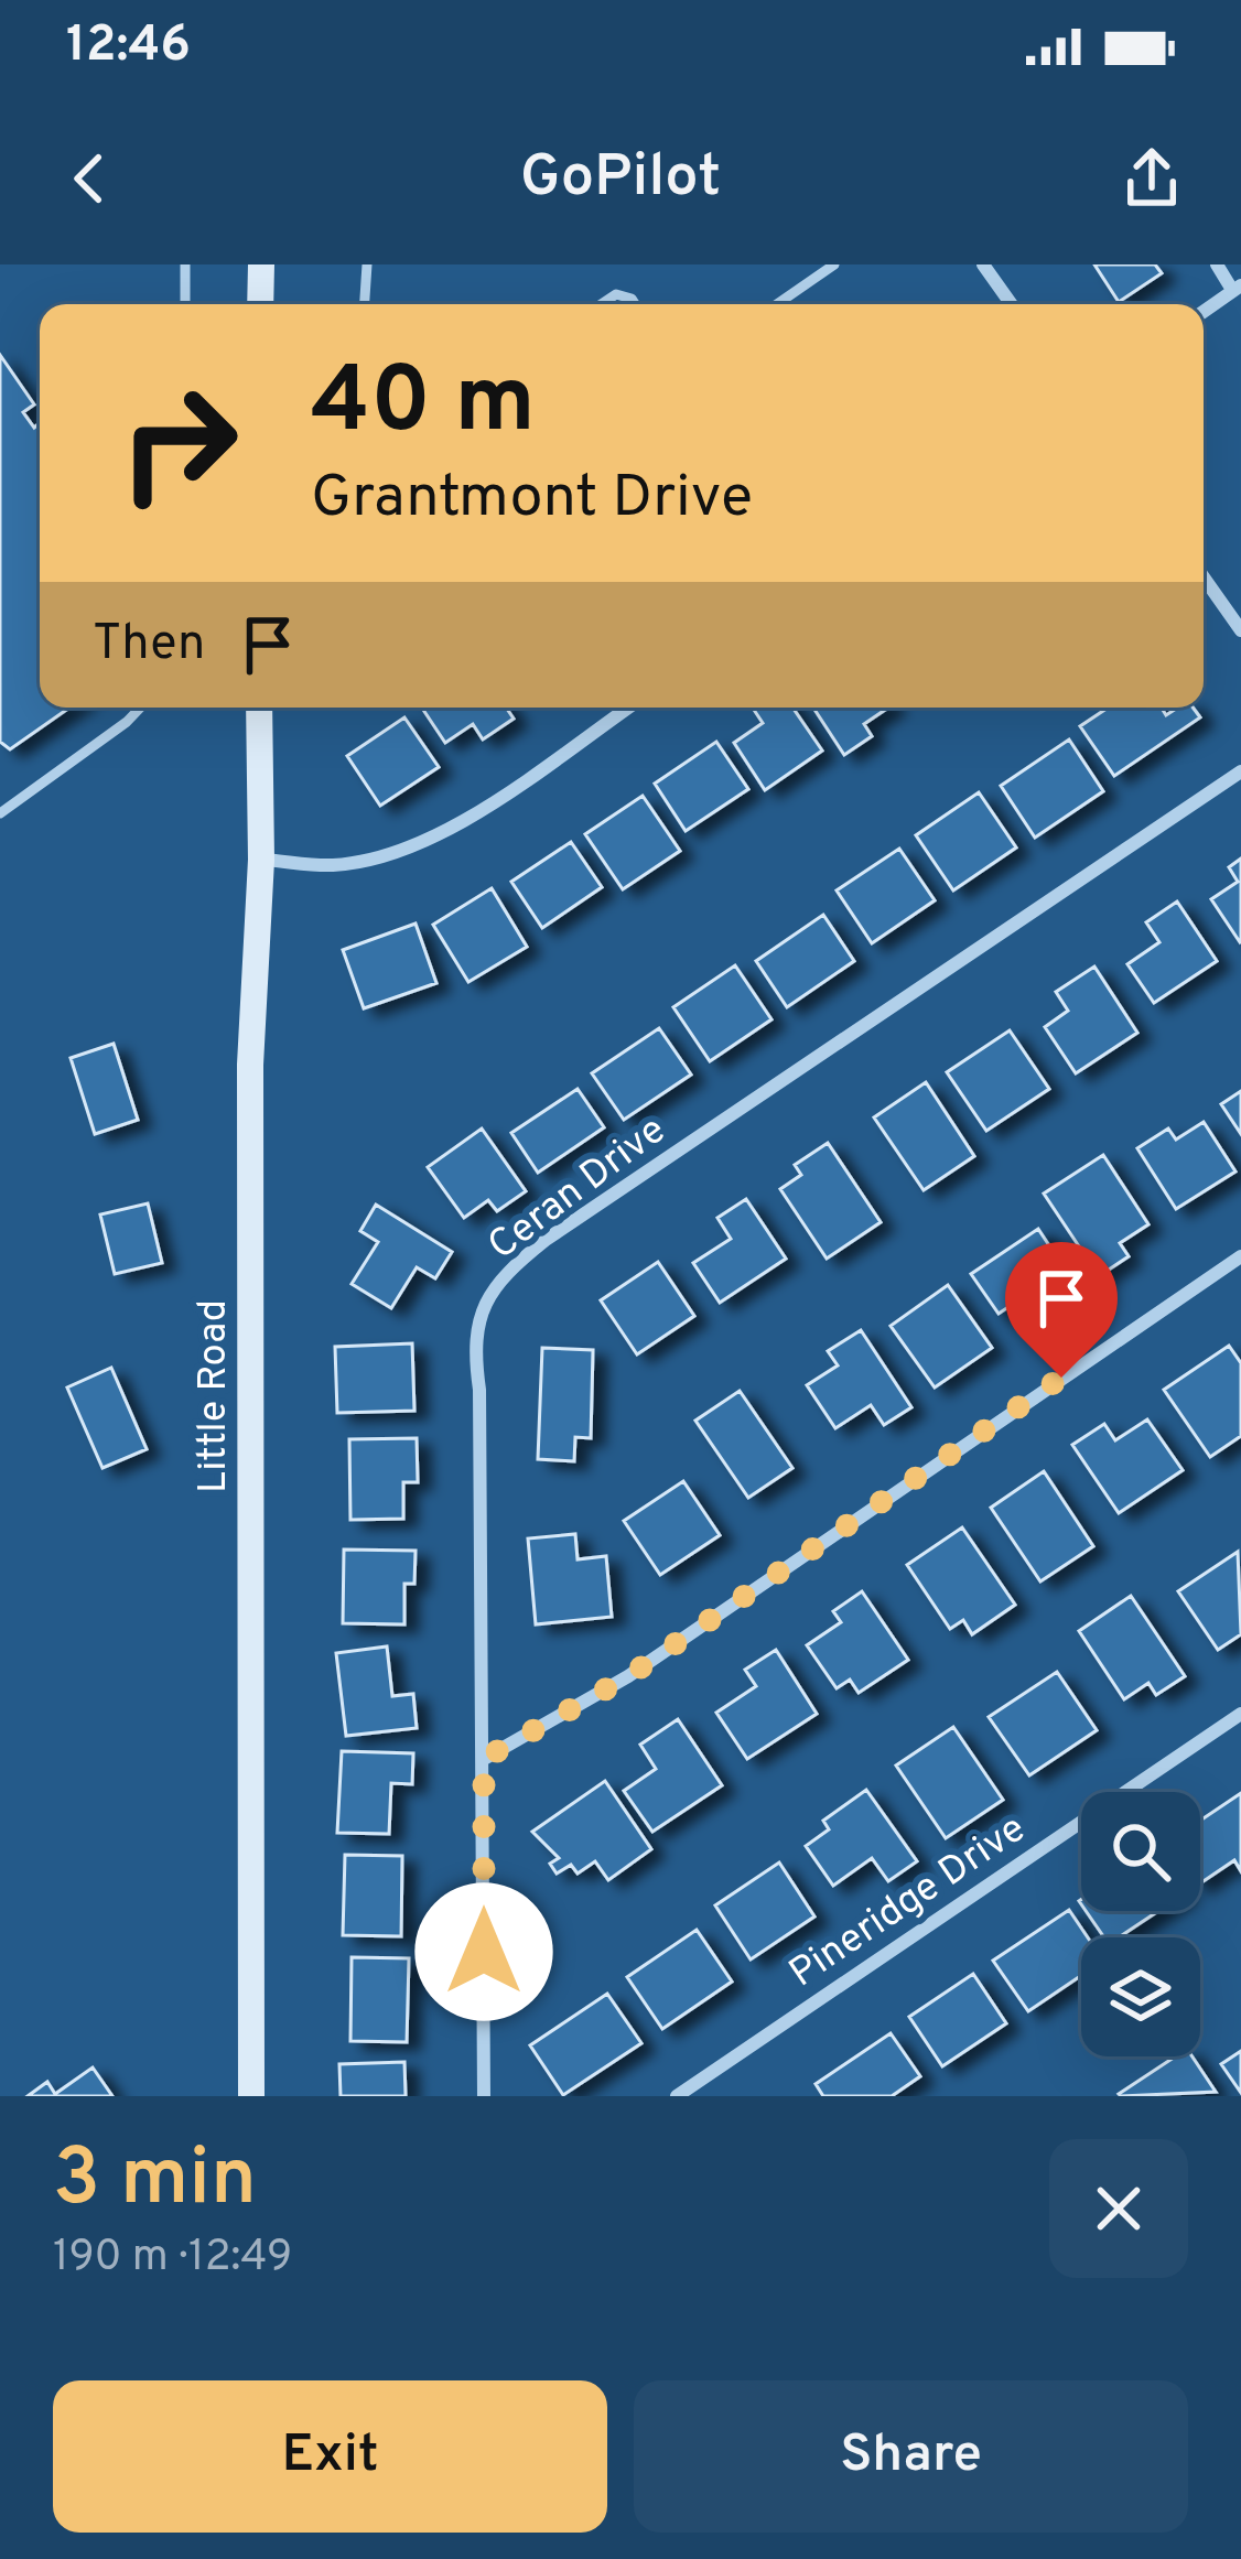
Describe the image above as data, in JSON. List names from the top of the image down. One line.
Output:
{"streets":{"street":["Ceran Drive","Little Road","Pineridge Drive"]},"page":{"status":"12:46","header":"GoPilot","turn":["40 m","Grantmont Drive"],"then":"Then","heading":["3 min","190 m · 12:49"],"buttons":["Exit","Share"]}}
